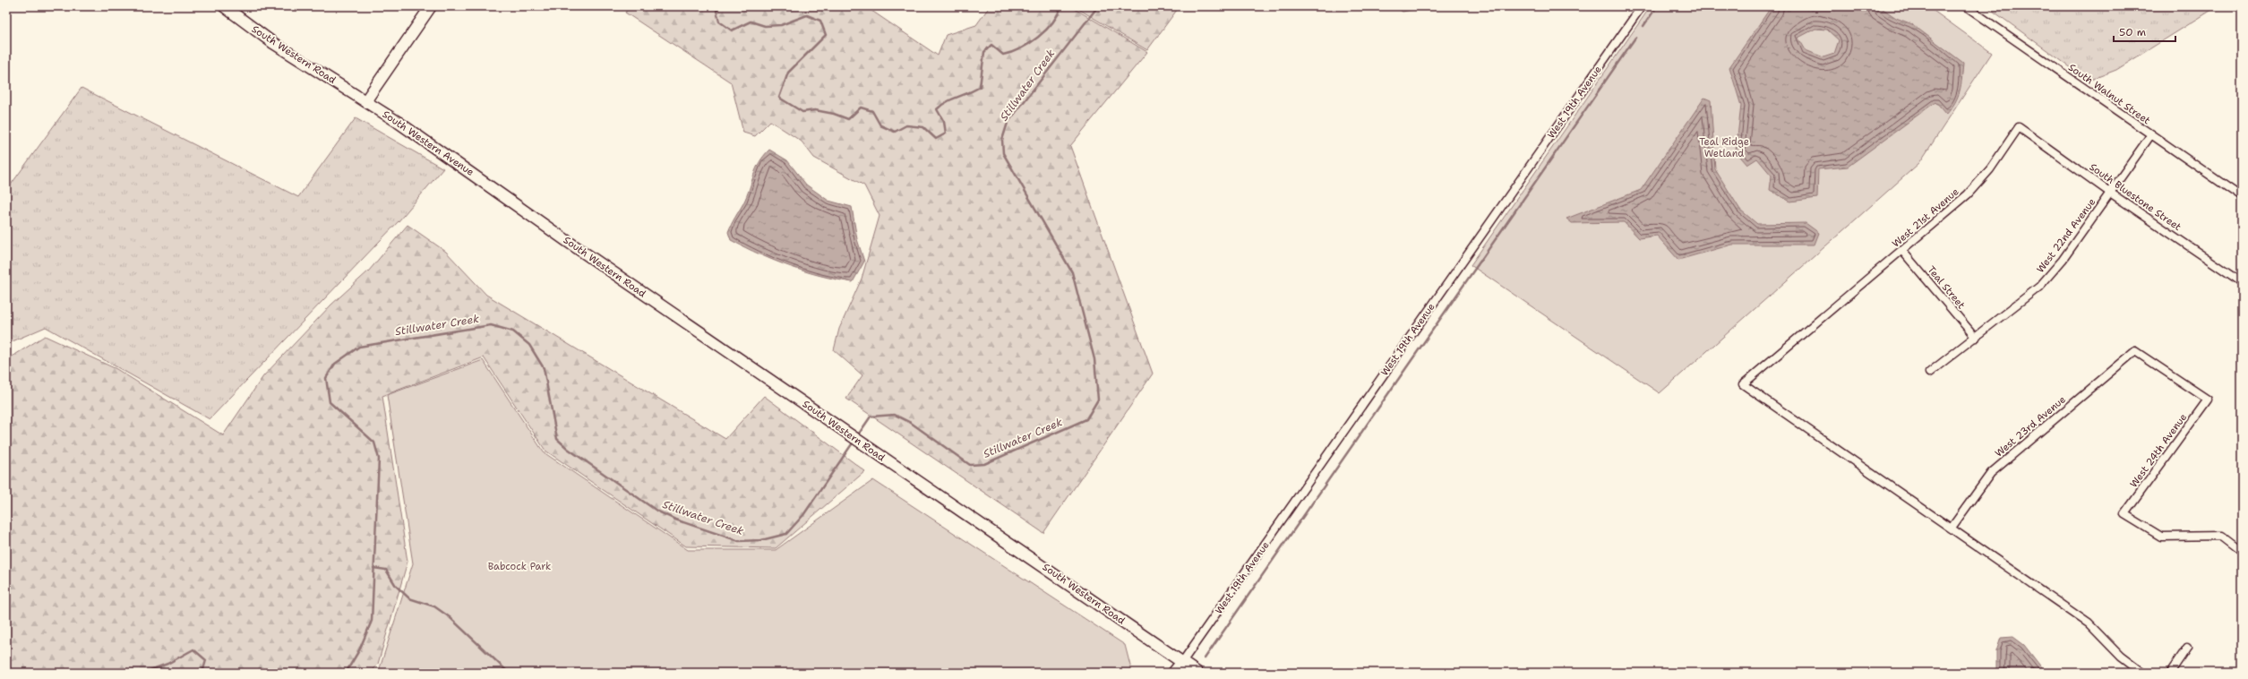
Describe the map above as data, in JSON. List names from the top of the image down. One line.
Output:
{"streets":{"main road":["South Western Road","West 19th Avenue","South Western Avenue"],"street":["South Walnut Street","South Bluestone Street","West 21st Avenue","West 22nd Avenue","Teal Street","West 23rd Avenue","West 24th Avenue"]},"crossings":[["South Western Road","West 19th Avenue"],["South Western Road","South Western Avenue"],["South Walnut Street","West 22nd Avenue"],["South Bluestone Street","West 21st Avenue"],["South Bluestone Street","West 22nd Avenue"],["West 21st Avenue","Teal Street"],["West 21st Avenue","West 23rd Avenue"],["West 22nd Avenue","Teal Street"],["West 23rd Avenue","West 24th Avenue"]],"water":["Stillwater Creek"],"parks":["Teal Ridge Wetland","Babcock Park"],"scale_bar":"50 m"}
